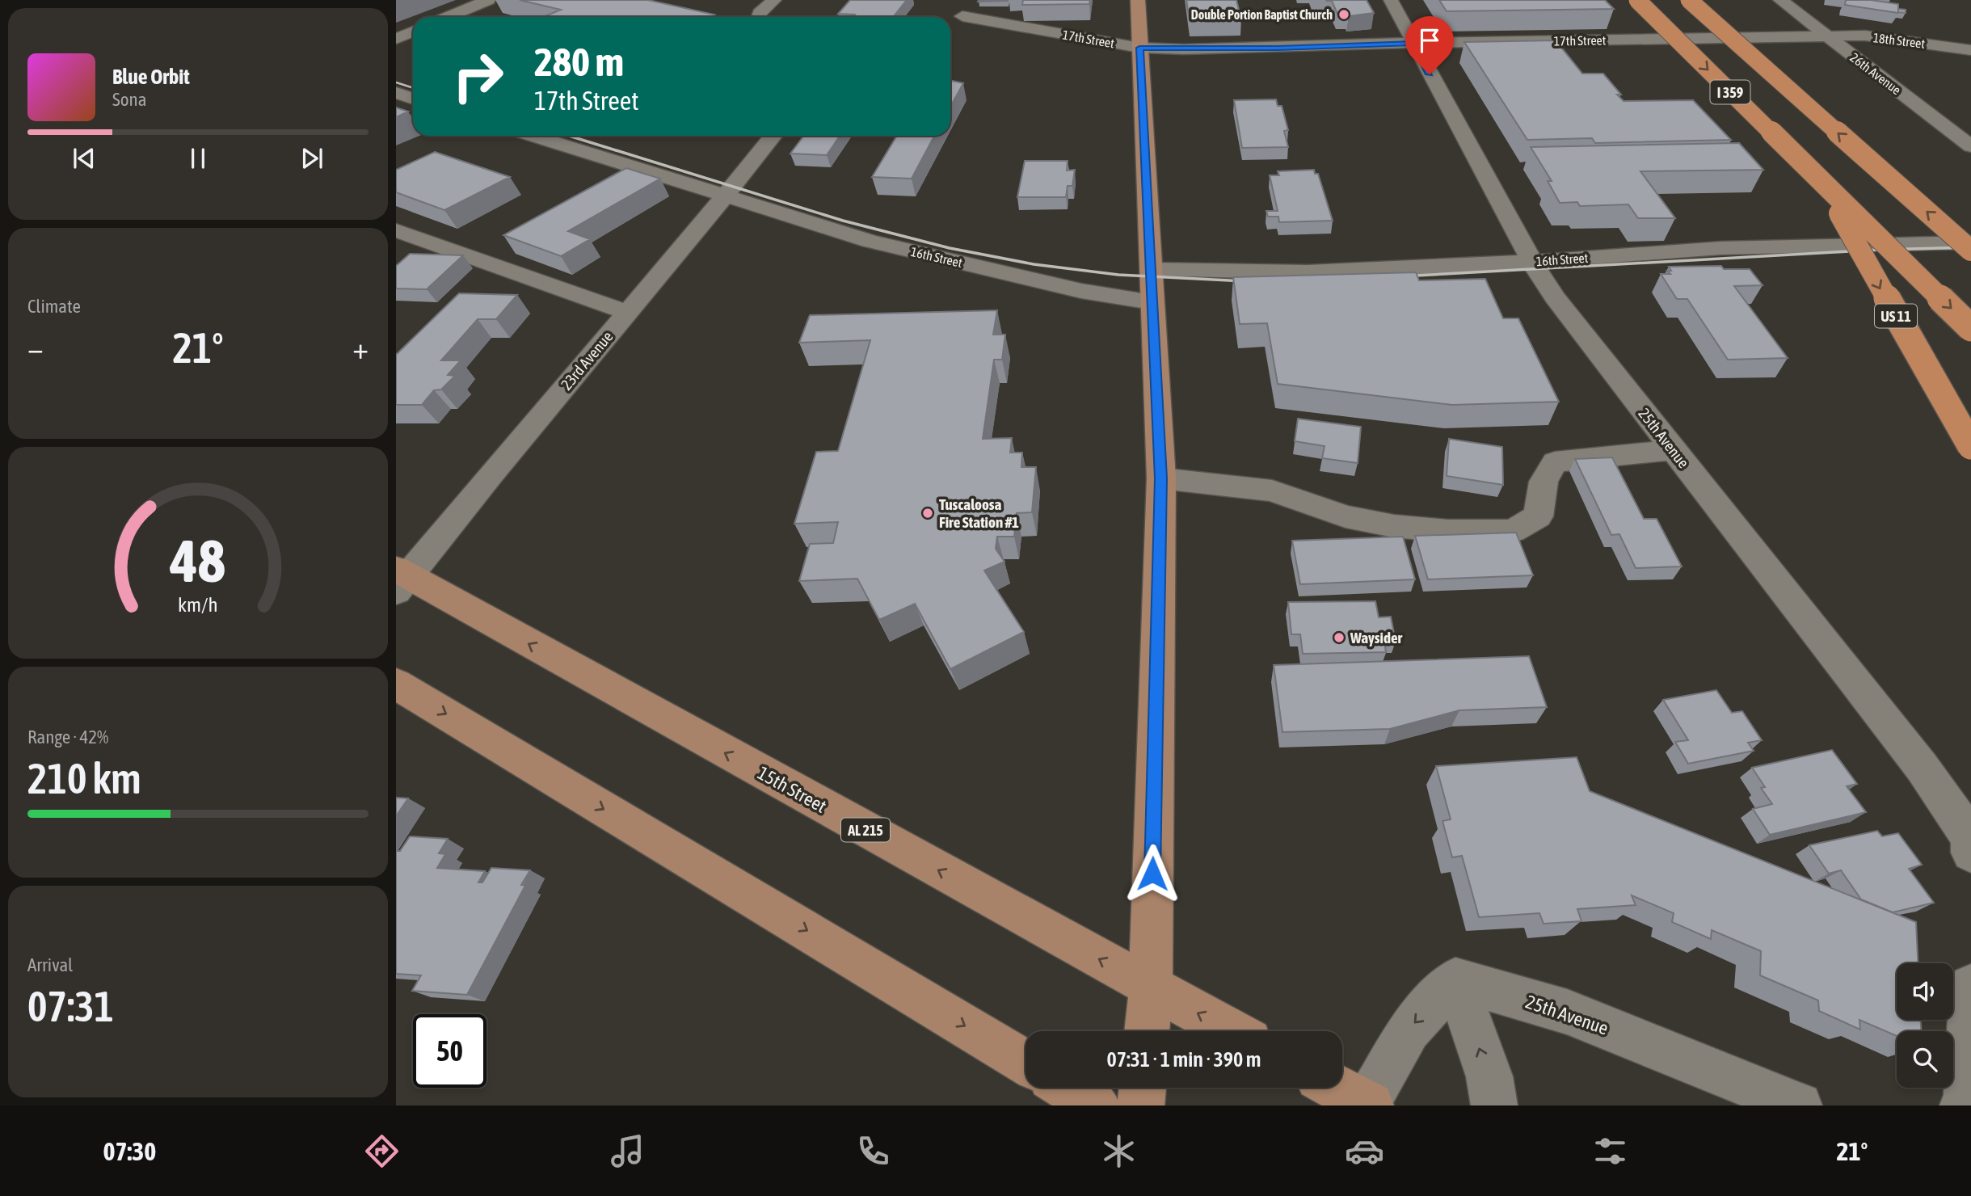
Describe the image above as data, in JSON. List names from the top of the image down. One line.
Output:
{"streets":{"highway":["I 359","US 11"],"main road":["15th Street","AL 215"],"street":["17th Street","18th Street","26th Avenue","16th Street","23rd Avenue","25th Avenue"]},"crossings":[["17th Street","18th Street"],["17th Street","26th Avenue"],["17th Street","25th Avenue"],["18th Street","26th Avenue"],["I 359","US 11"],["16th Street","23rd Avenue"],["16th Street","25th Avenue"],["23rd Avenue","15th Street"]],"places":["Double Portion Baptist Church","Tuscaloosa Fire Station #1","Waysider"],"page":{"turn":["280 m","17th Street"],"song":["Blue Orbit","Sona"],"tile":["Climate",["Range · 42%","210 km"],["Arrival","07:31"]],"heat":["−","21°","+"],"limit":"50","trip":"07:31 · 1 min · 390 m","tabs":["07:30","21°"],"gauge":["48","km/h"]}}
